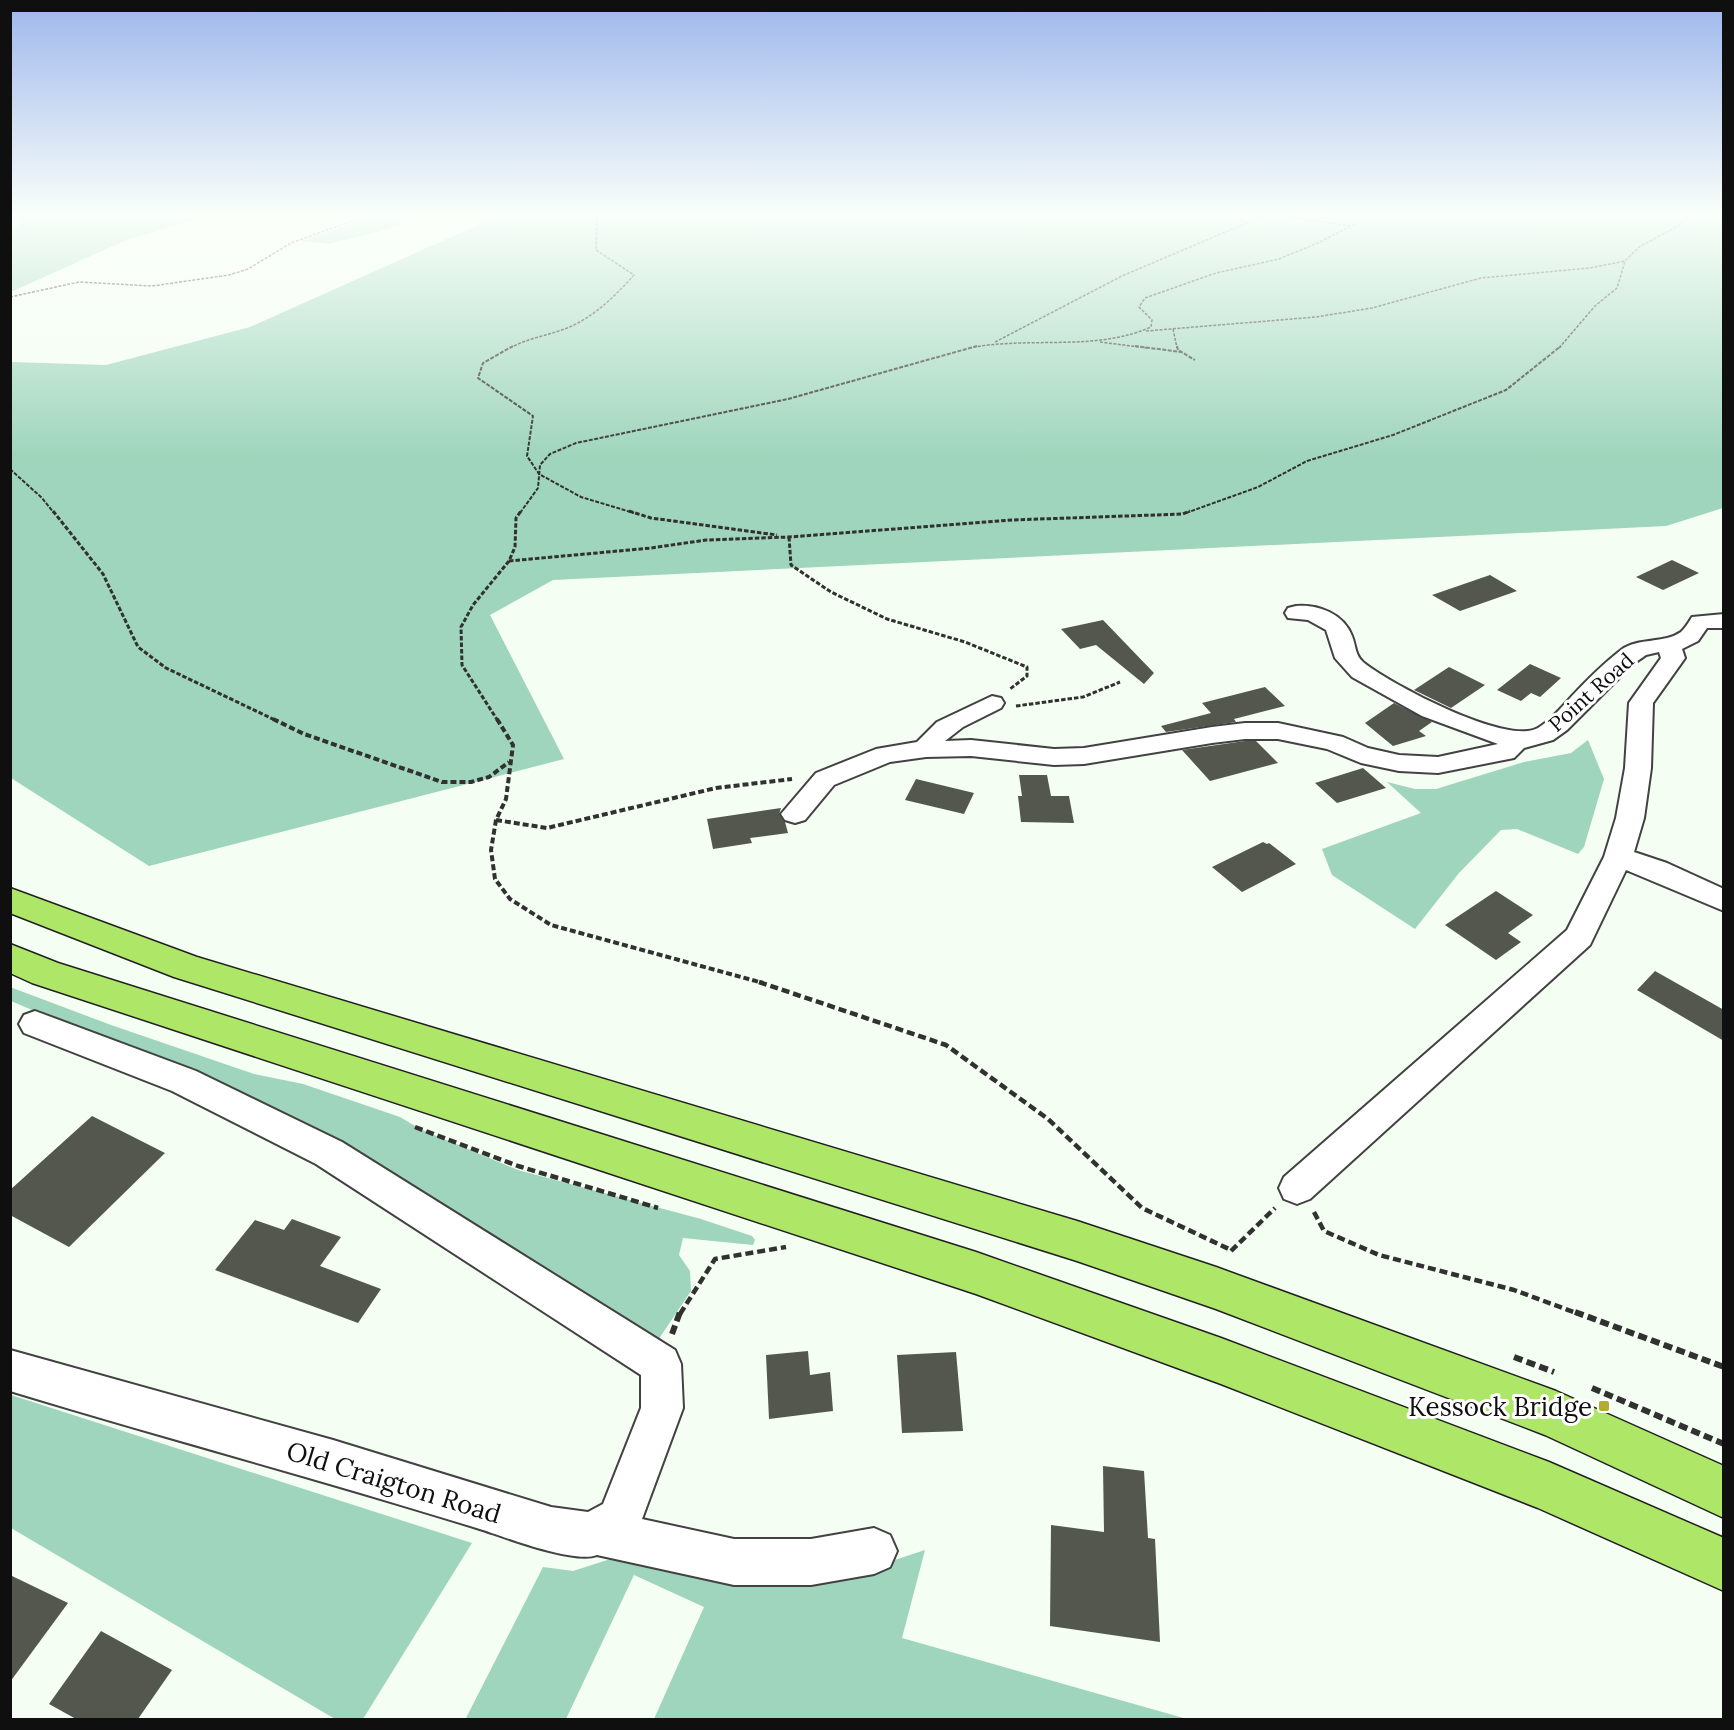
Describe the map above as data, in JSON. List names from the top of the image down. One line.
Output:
{"streets":{"street":["Point Road","Old Craigton Road"]},"places":{"transit":["Kessock Bridge"]}}
